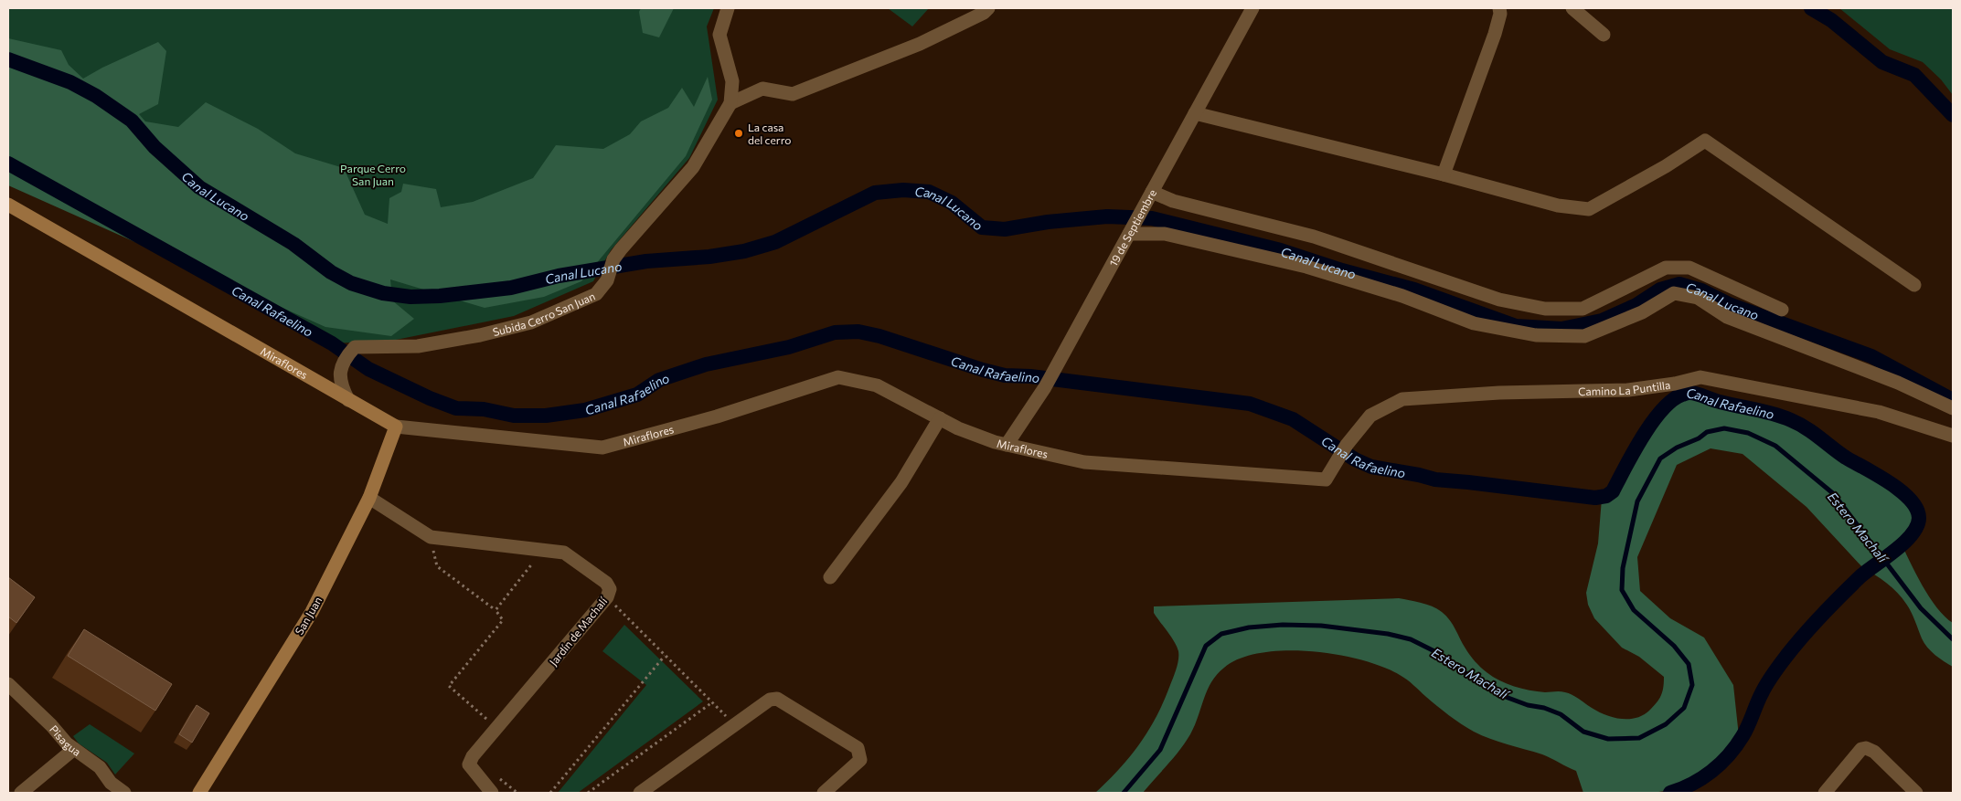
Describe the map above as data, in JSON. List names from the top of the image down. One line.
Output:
{"streets":{"street":["19 de Septiembre","Subida Cerro San Juan","Miraflores","Camino La Puntilla","San Juan","Jardín de Machalí","Pisagua"]},"crossings":[["19 de Septiembre","Miraflores"],["Subida Cerro San Juan","Miraflores"],["Miraflores","Camino La Puntilla"],["Miraflores","San Juan"],["San Juan","Jardín de Machalí"]],"water":["Canal Lucano","Canal Rafaelino","Estero Machalí"],"parks":["Parque Cerro San Juan"],"places":["La casa del cerro"]}
